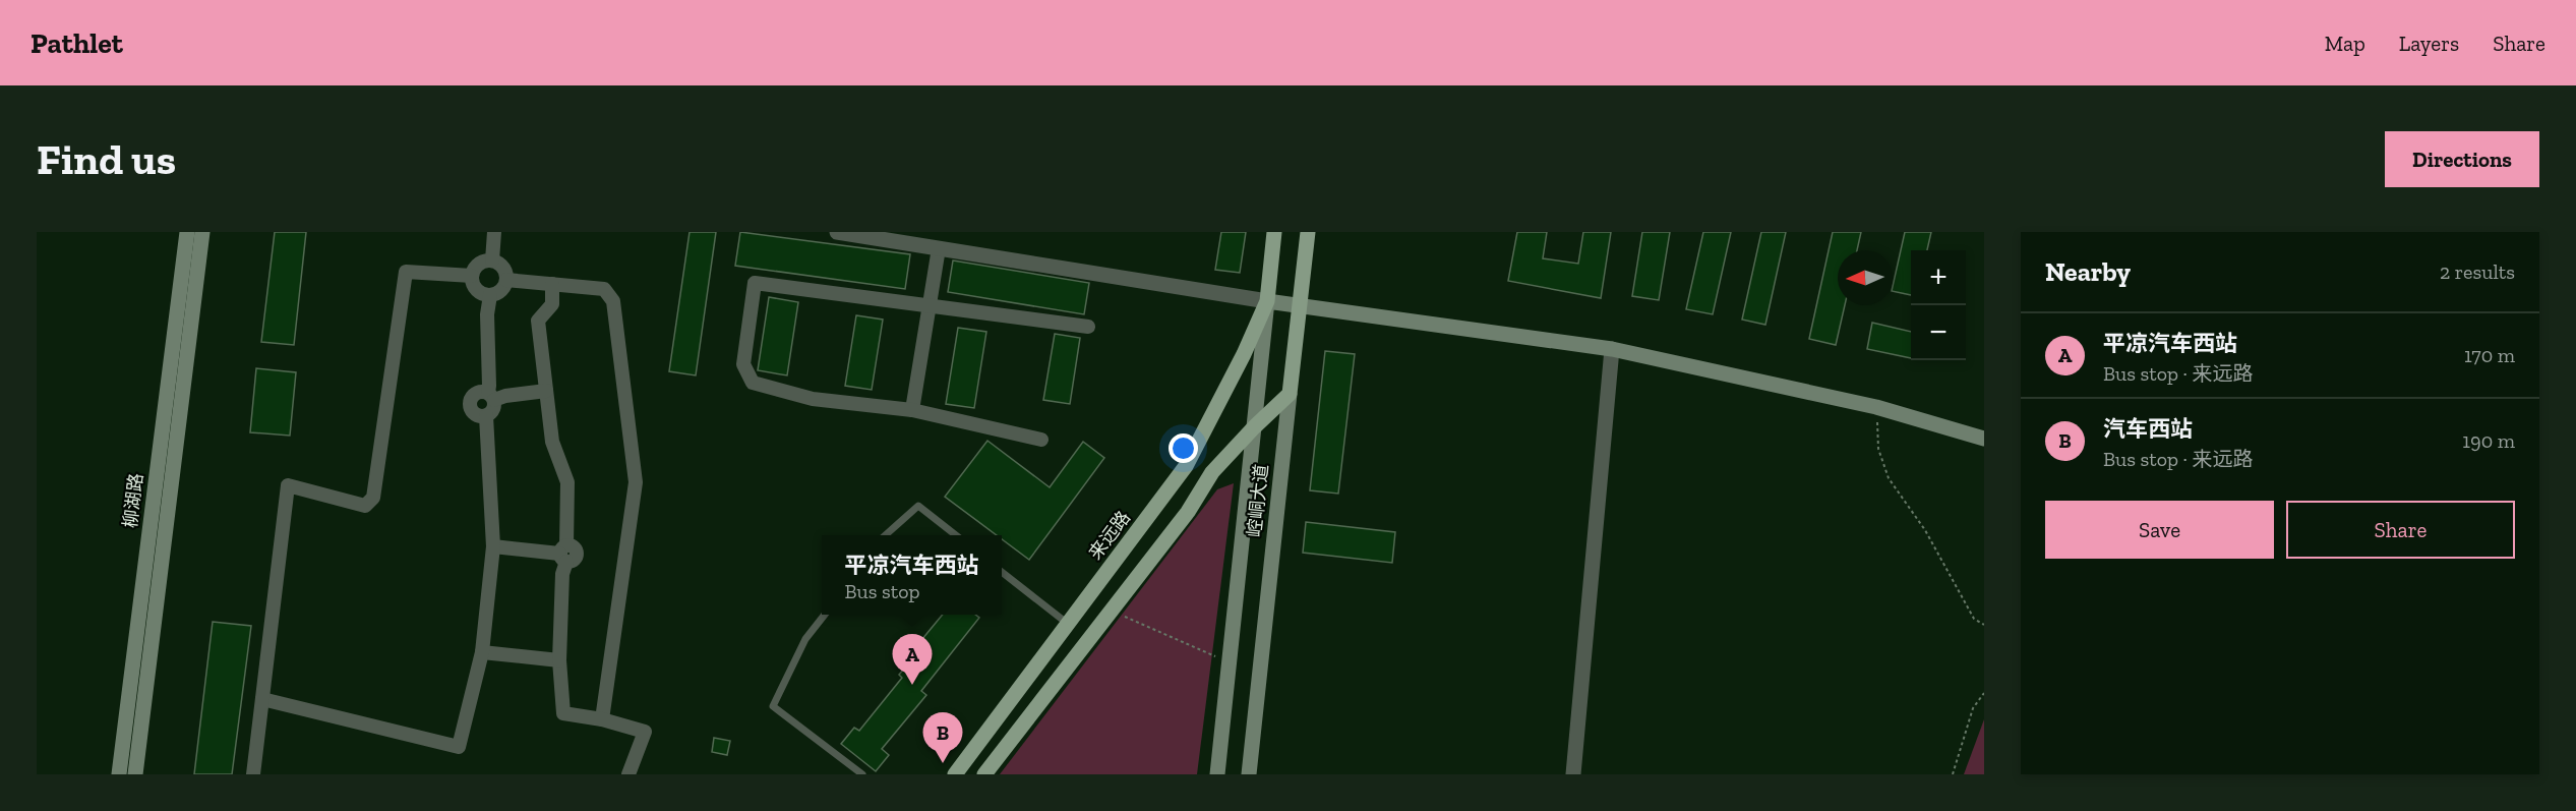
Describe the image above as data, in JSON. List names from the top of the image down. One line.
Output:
{"streets":{"main road":["柳湖路","崆峒大道","来远路"]},"crossings":[["崆峒大道","来远路"]],"north":"left","page":{"header":"Pathlet","nav":["Map","Layers","Share"],"buttons":["Directions",["Save","Share"]],"title":"Find us","heading":["Nearby","2 results"],"map_buttons":["+","−"],"list":[{"mark":"A","name":"平凉汽车西站","note":"Bus stop · 来远路","value":"170 m"},{"mark":"B","name":"汽车西站","note":"Bus stop · 来远路","value":"190 m"}],"popup":["平凉汽车西站","Bus stop"],"pins":["A","B"]}}
